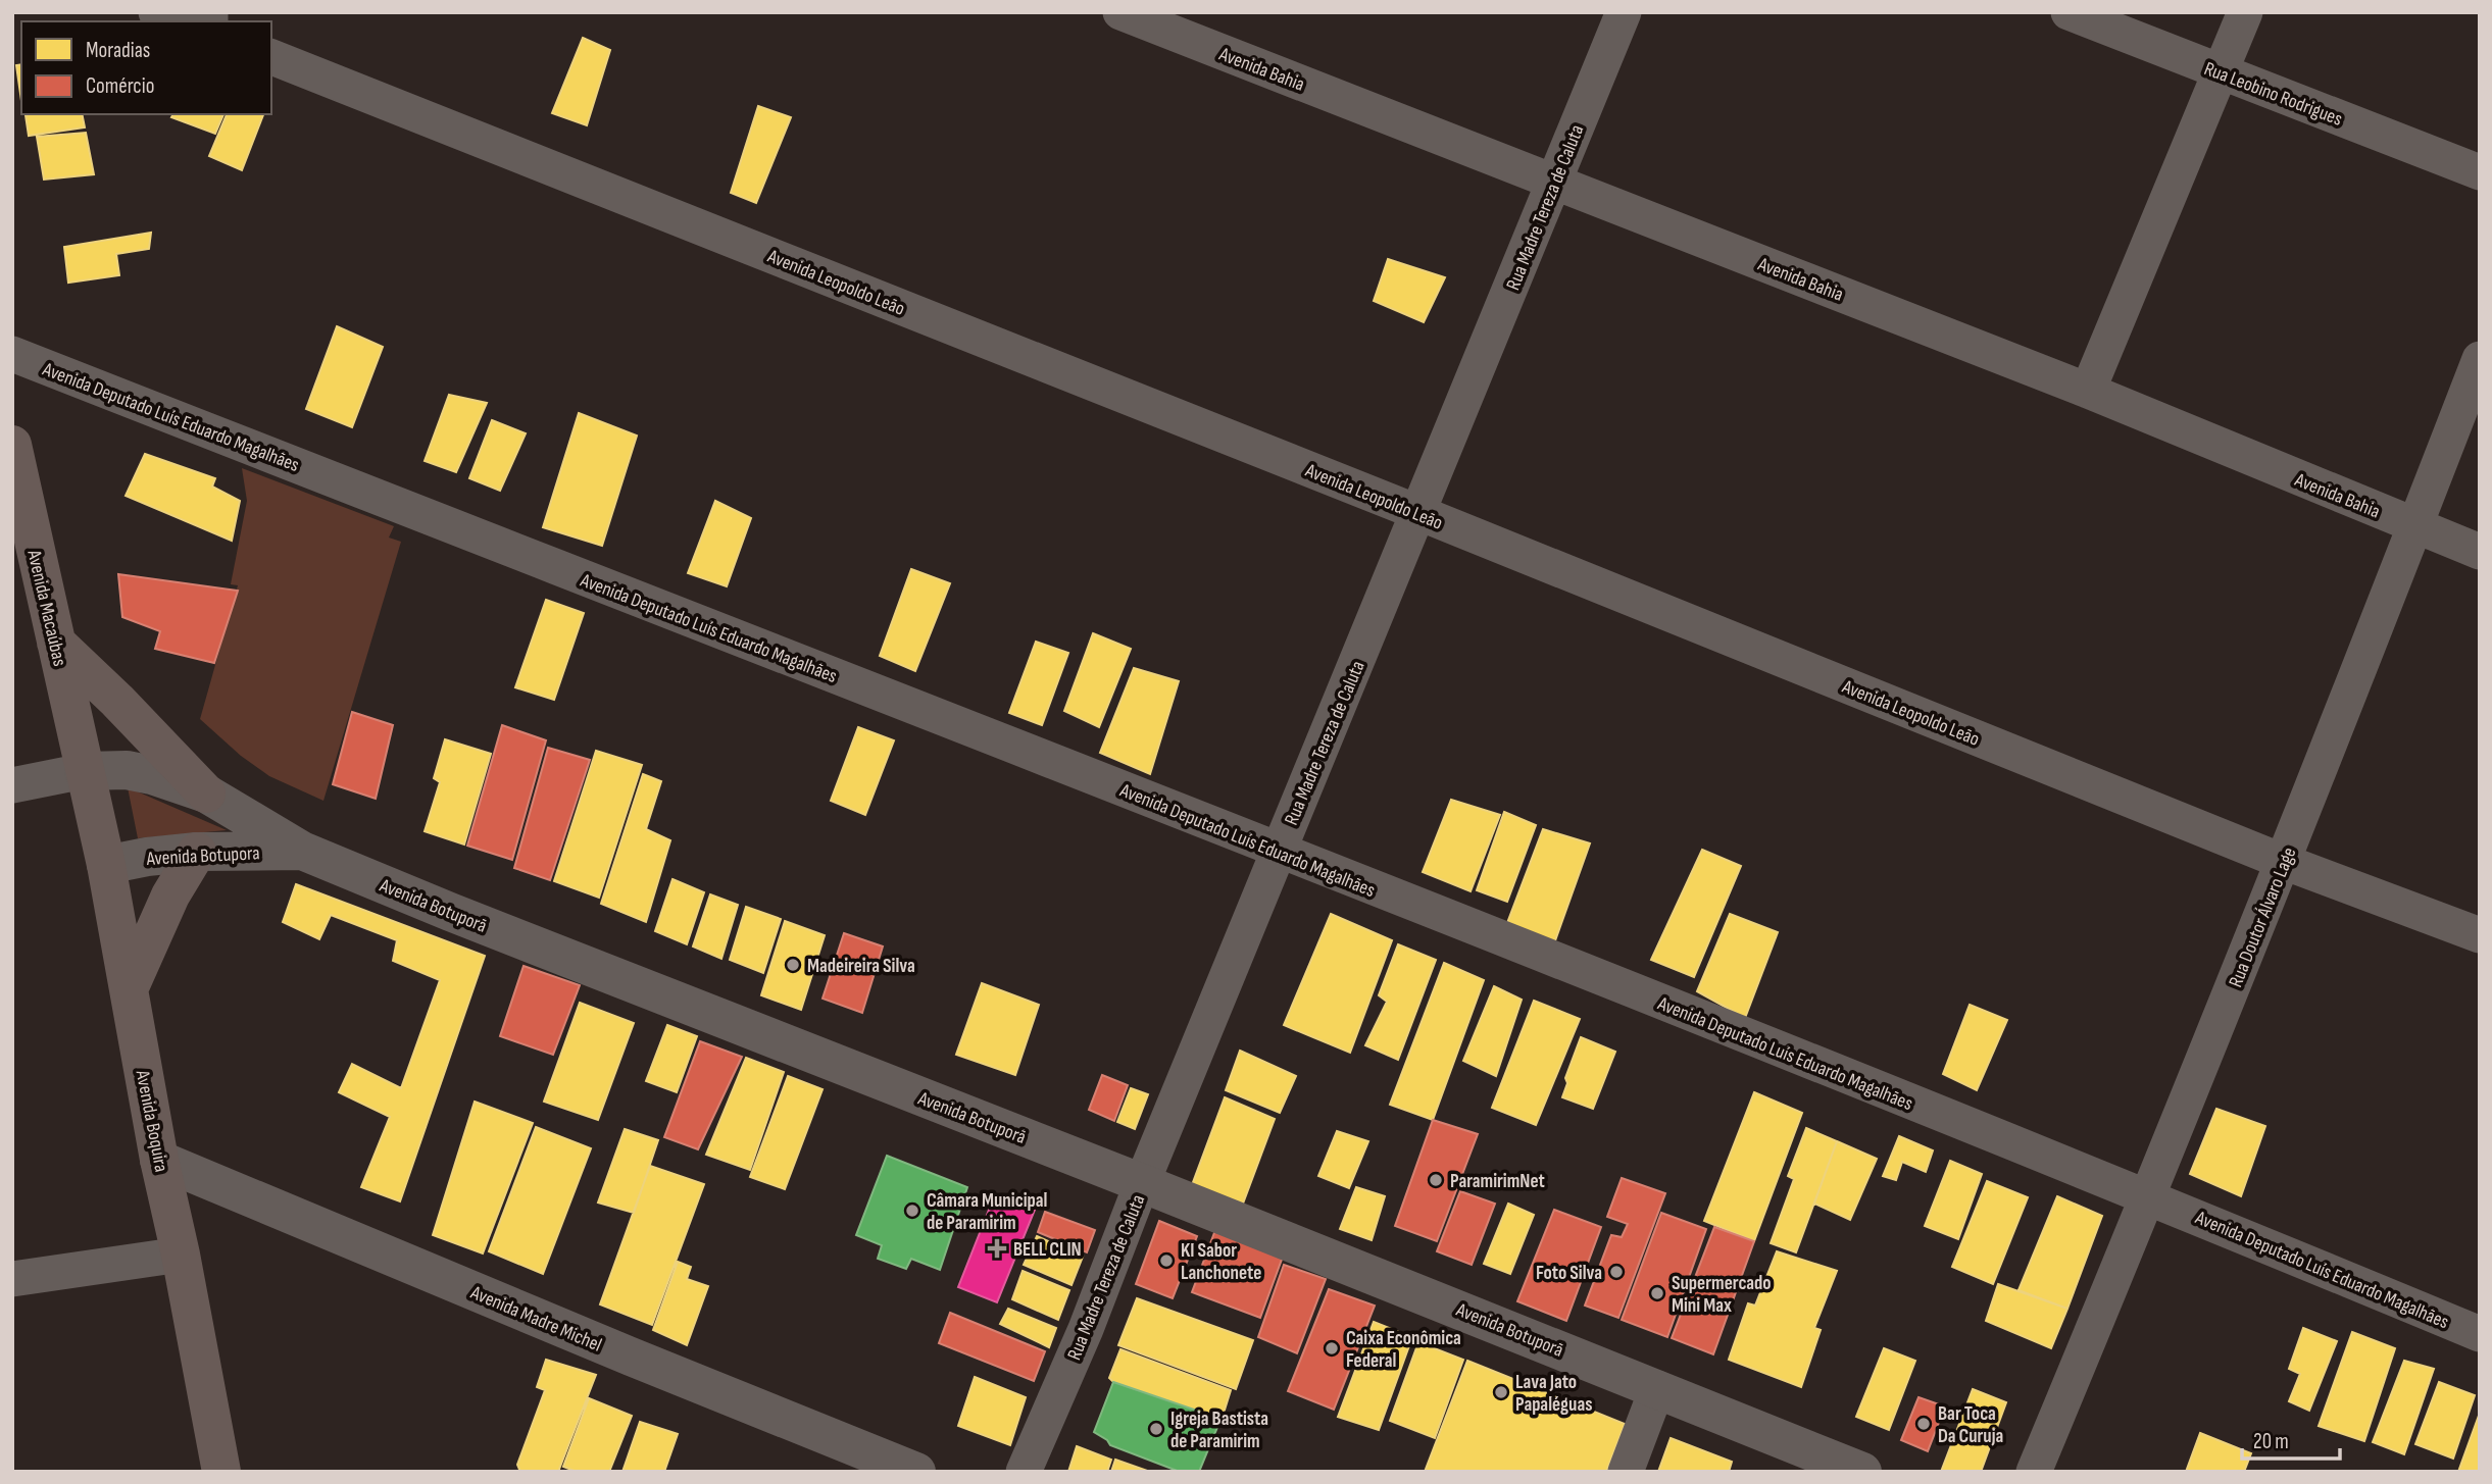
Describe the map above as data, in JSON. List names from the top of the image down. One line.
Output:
{"streets":{"main road":["Avenida Macaúbas","Avenida Boquira"],"street":["Avenida Bahia","Rua Leobino Rodrigues","Rua Madre Tereza de Caluta","Avenida Leopoldo Leão","Avenida Deputado Luís Eduardo Magalhães","Avenida Botupora","Avenida Botuporã","Rua Doutor Álvaro Lage","Avenida Madre Michel"]},"crossings":[["Avenida Bahia","Rua Madre Tereza de Caluta"],["Avenida Bahia","Rua Doutor Álvaro Lage"],["Rua Madre Tereza de Caluta","Avenida Leopoldo Leão"],["Rua Madre Tereza de Caluta","Avenida Deputado Luís Eduardo Magalhães"],["Rua Madre Tereza de Caluta","Avenida Botuporã"],["Avenida Leopoldo Leão","Rua Doutor Álvaro Lage"],["Avenida Deputado Luís Eduardo Magalhães","Rua Doutor Álvaro Lage"],["Avenida Macaúbas","Avenida Botuporã"],["Avenida Macaúbas","Avenida Boquira"],["Avenida Botupora","Avenida Botuporã"],["Avenida Botupora","Avenida Boquira"],["Avenida Botuporã","Avenida Boquira"],["Avenida Boquira","Avenida Madre Michel"]],"places":{"other":["Madeireira Silva","ParamirimNet","Câmara Municipal de Paramirim","KI Sabor Lanchonete","Foto Silva","Supermercado Mini Max","Caixa Econômica Federal","Lava Jato Papaléguas","Bar Toca Da Curuja","Igreja Bastista de Paramirim"],"health":["BELL CLIN"]},"legend":["Moradias","Comércio"],"scale_bar":"20 m"}
